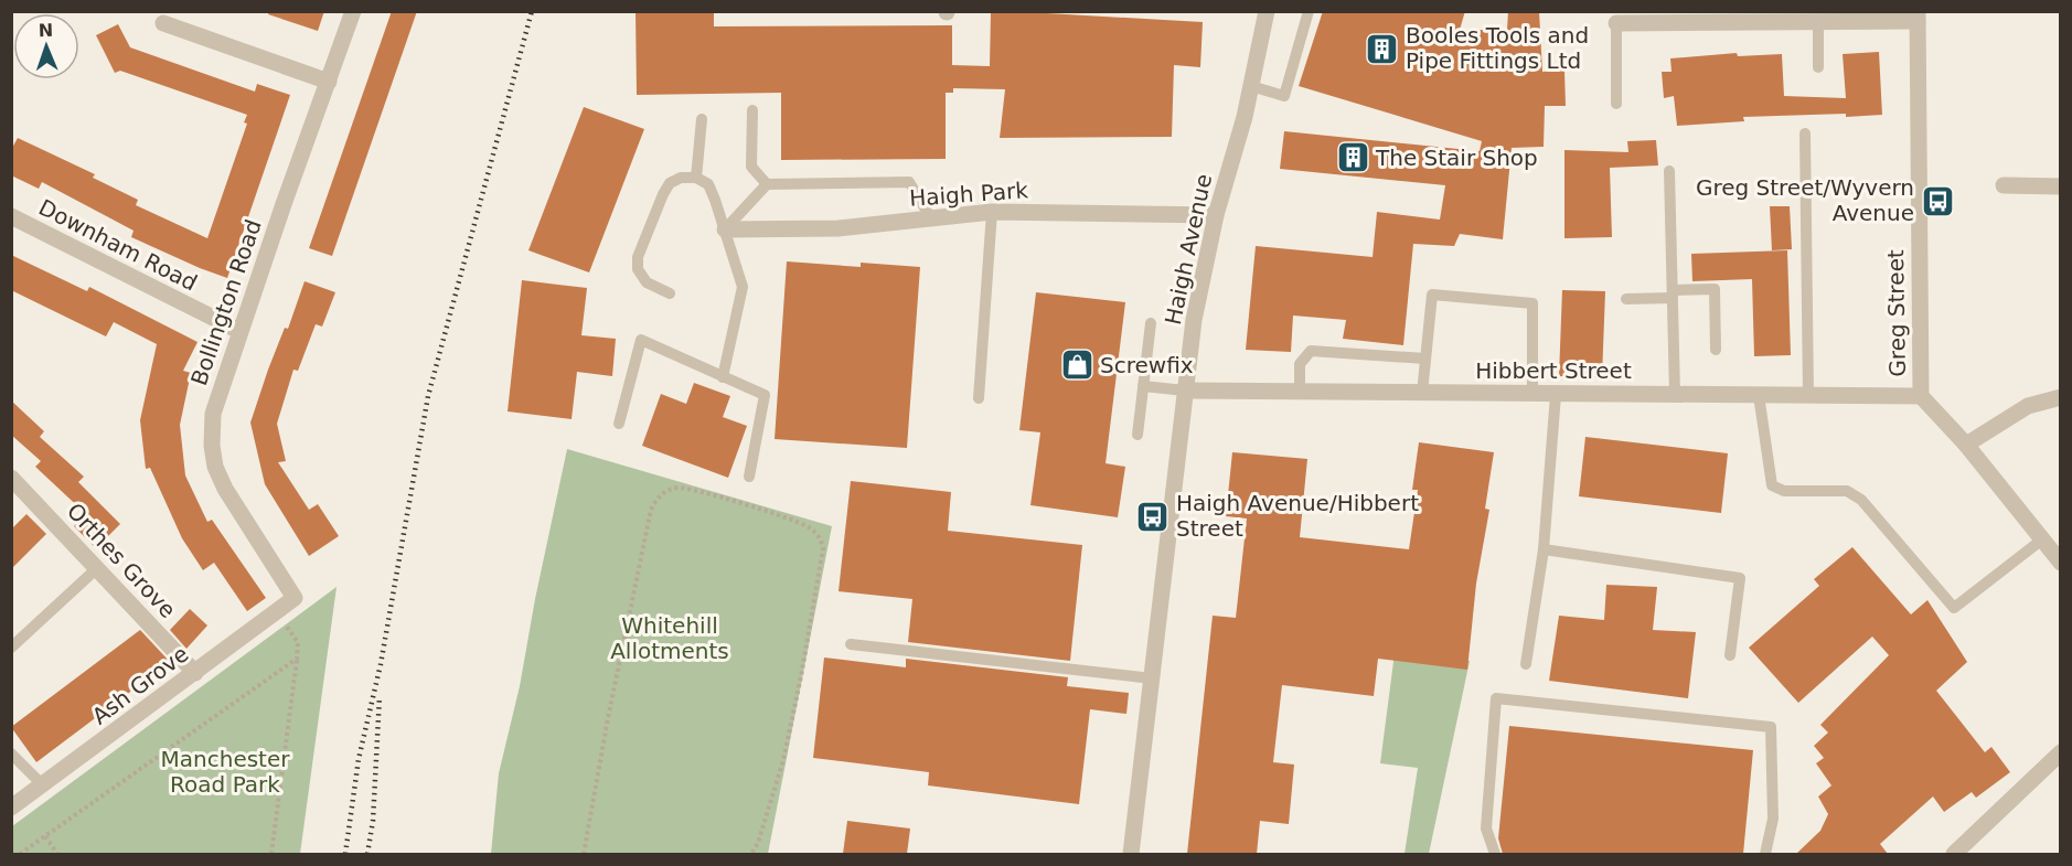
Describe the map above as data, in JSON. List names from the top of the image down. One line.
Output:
{"streets":{"street":["Haigh Park","Downham Road","Haigh Avenue","Bollington Road","Greg Street","Hibbert Street","Orthes Grove","Ash Grove"]},"crossings":[["Haigh Park","Haigh Avenue"],["Downham Road","Bollington Road"],["Haigh Avenue","Hibbert Street"],["Bollington Road","Ash Grove"],["Greg Street","Hibbert Street"],["Orthes Grove","Ash Grove"]],"parks":["Whitehill Allotments","Manchester Road Park"],"places":{"building":["Booles Tools and Pipe Fittings Ltd","The Stair Shop"],"bus stop":["Greg Street/Wyvern Avenue","Haigh Avenue/Hibbert Street"],"shop":["Screwfix"]},"north":"top"}
